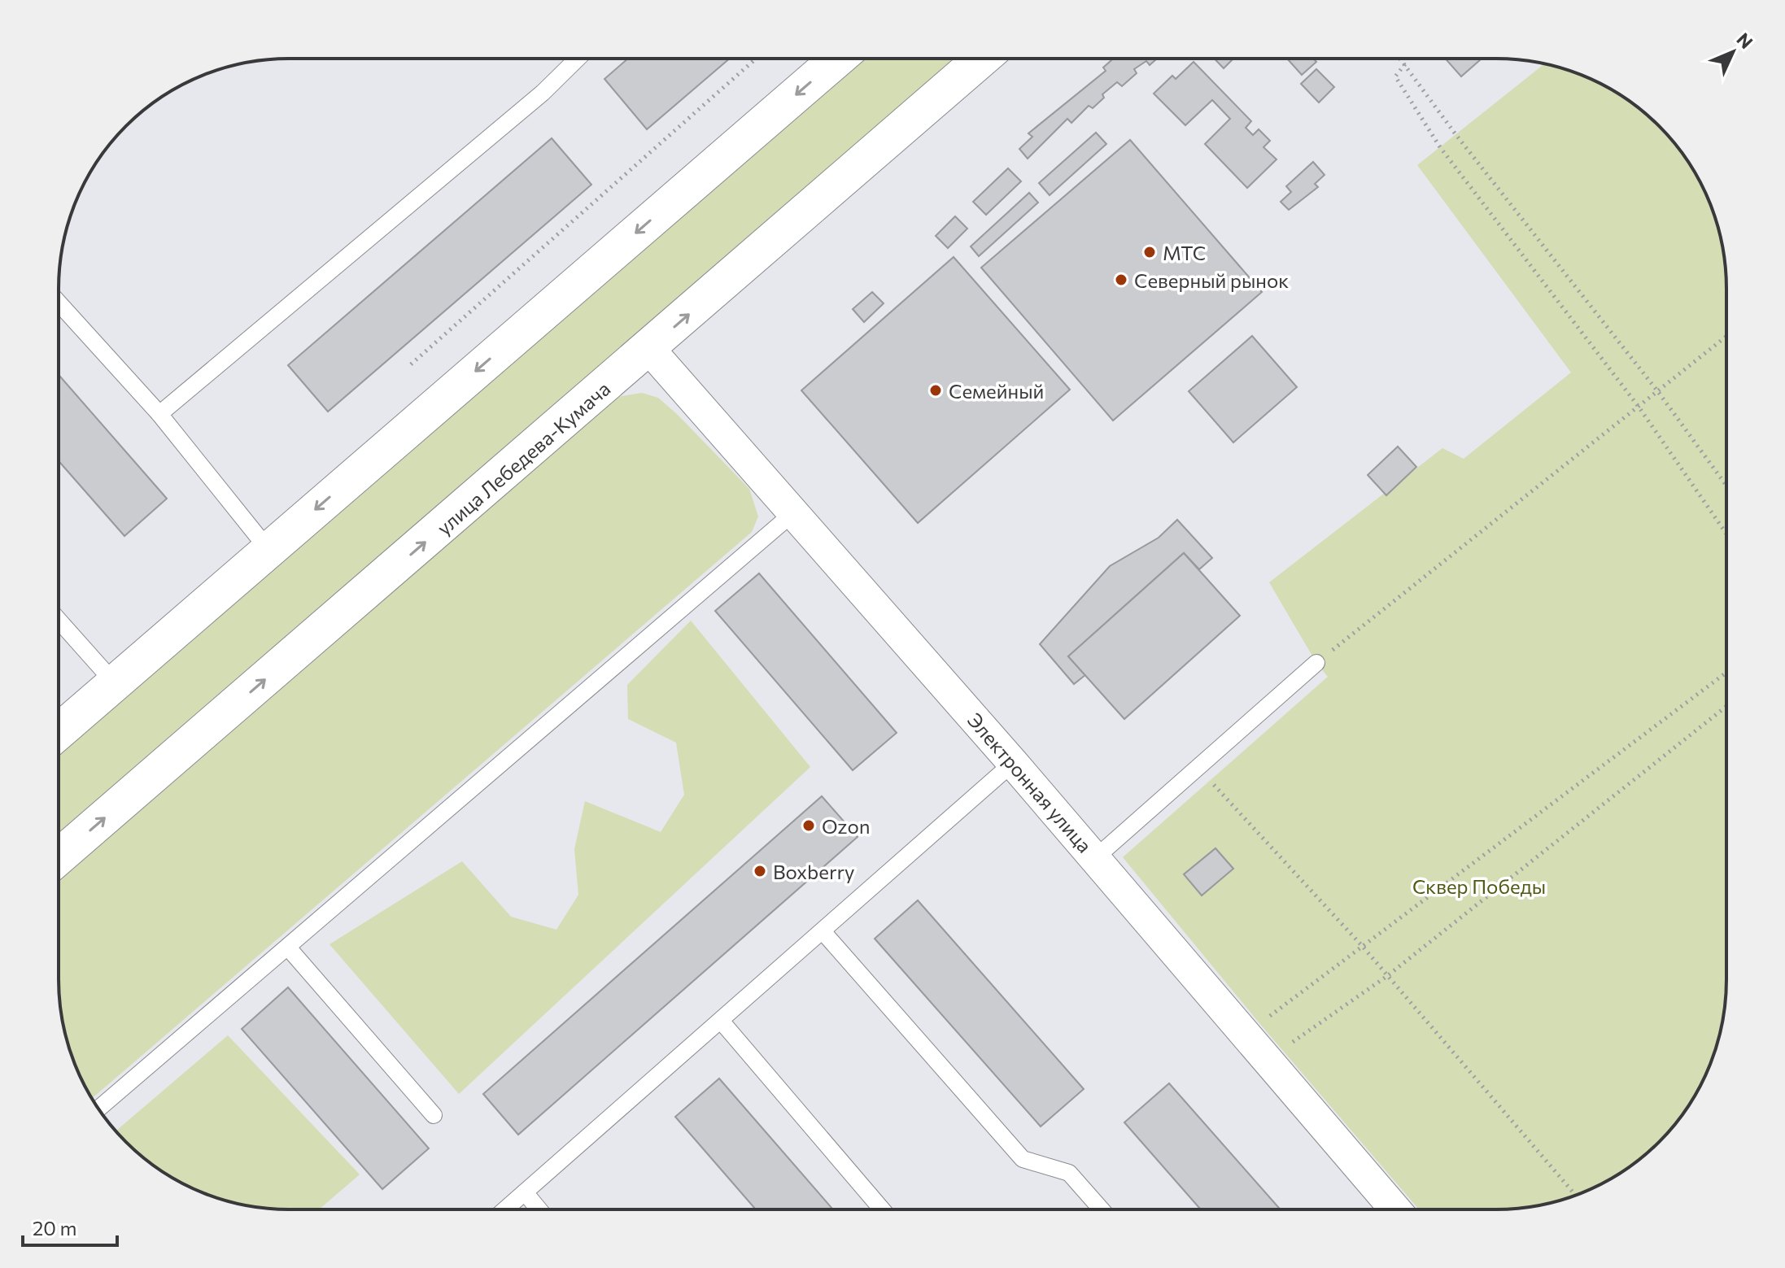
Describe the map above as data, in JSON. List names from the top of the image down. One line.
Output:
{"streets":{"street":["улица Лебедева-Кумача","Электронная улица"]},"crossings":[["улица Лебедева-Кумача","Электронная улица"]],"parks":["Сквер Победы"],"places":["МТС","Северный рынок","Семейный","Ozon","Boxberry"],"scale_bar":"20 m","north":"top right"}
